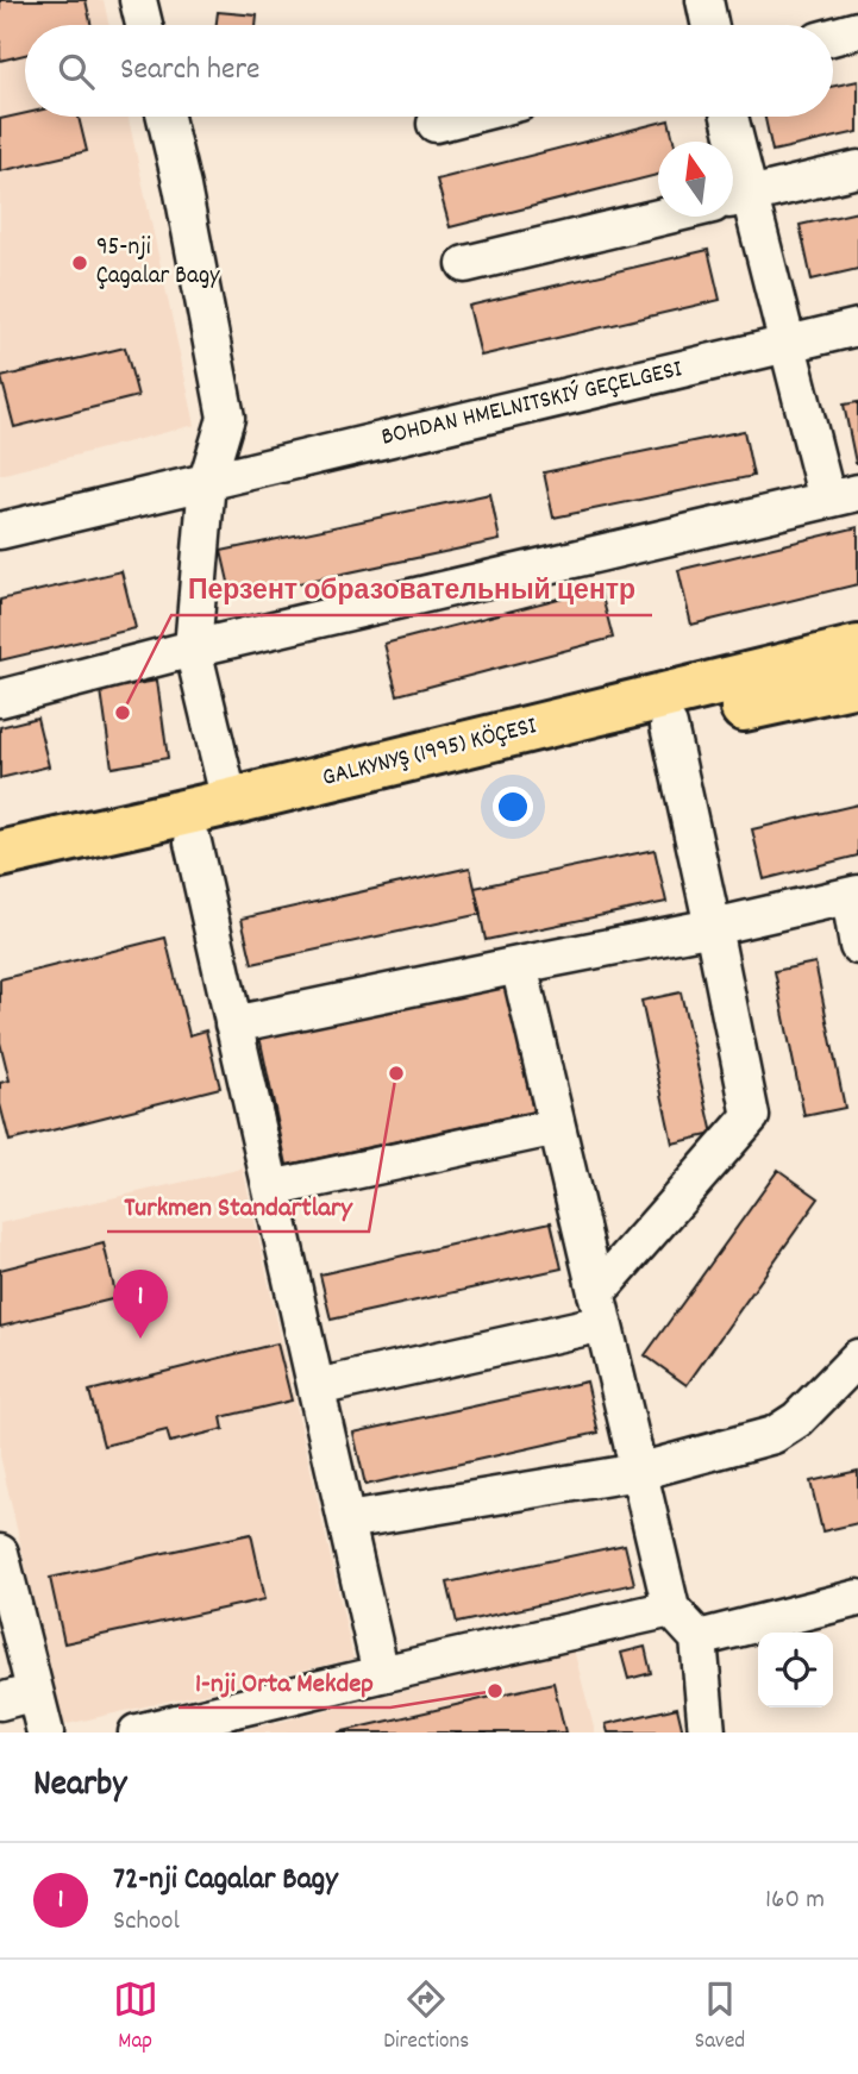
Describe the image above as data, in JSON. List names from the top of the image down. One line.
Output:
{"streets":{"main road":["GALKYNYŞ (1995) KÖÇESI"],"street":["BOHDAN HMELNITSKIÝ GEÇELGESI"]},"places":["95-nji Çagalar Bagy","Перзент образовательный центр","Turkmen Standartlary","1-nji Orta Mekdep"],"north":"top","page":{"search":"Search here","pins":"1","heading":"Nearby","list":[{"mark":"1","name":"72-nji Cagalar Bagy","note":"School","value":"160 m"}],"nav":["Map","Directions","Saved"]}}
